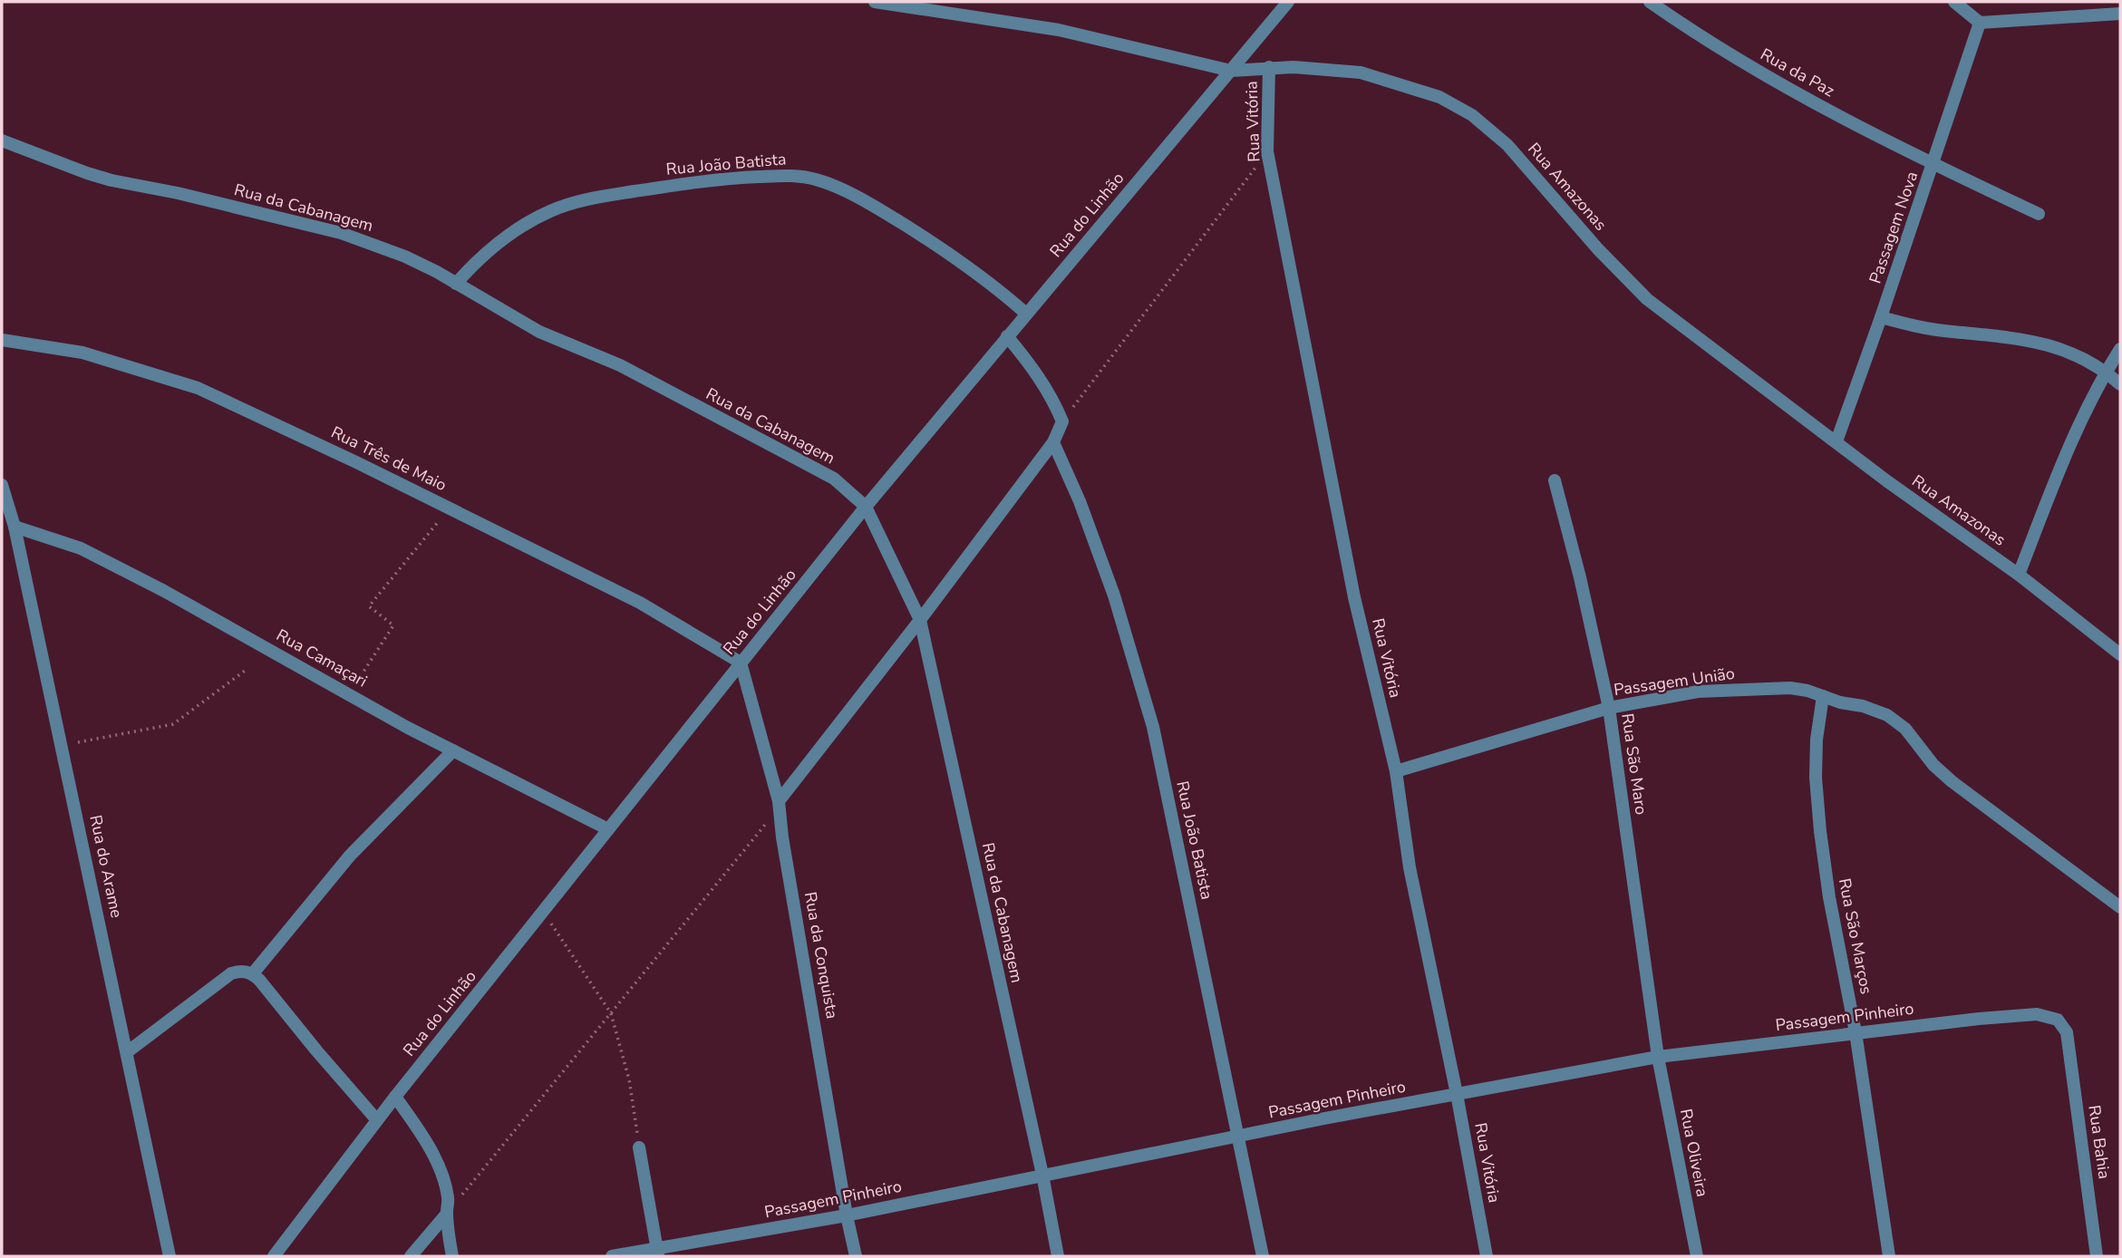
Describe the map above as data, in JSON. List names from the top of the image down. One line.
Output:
{"streets":{"street":["Rua da Paz","Rua Vitória","Rua João Batista","Rua Amazonas","Rua da Cabanagem","Rua do Linhão","Passagem Nova","Rua Três de Maio","Rua Camaçari","Passagem União","Rua São Maro","Rua do Arame","Rua São Marços","Rua da Conquista","Passagem Pinheiro","Rua Bahia","Rua Oliveira"]},"crossings":[["Rua da Paz","Passagem Nova"],["Rua Vitória","Rua Amazonas"],["Rua Vitória","Passagem União"],["Rua Vitória","Passagem Pinheiro"],["Rua João Batista","Rua da Cabanagem"],["Rua João Batista","Rua do Linhão"],["Rua João Batista","Passagem Pinheiro"],["Rua Amazonas","Rua do Linhão"],["Rua Amazonas","Passagem Nova"],["Rua da Cabanagem","Rua do Linhão"],["Rua da Cabanagem","Passagem Pinheiro"],["Rua do Linhão","Rua Três de Maio"],["Rua do Linhão","Rua Camaçari"],["Rua do Linhão","Rua da Conquista"],["Rua Três de Maio","Rua da Conquista"],["Rua Camaçari","Rua do Arame"],["Passagem União","Rua São Maro"],["Passagem União","Rua São Marços"],["Rua São Maro","Passagem Pinheiro"],["Rua São Maro","Rua Oliveira"],["Rua São Marços","Passagem Pinheiro"],["Rua da Conquista","Passagem Pinheiro"],["Passagem Pinheiro","Rua Bahia"],["Passagem Pinheiro","Rua Oliveira"]]}
